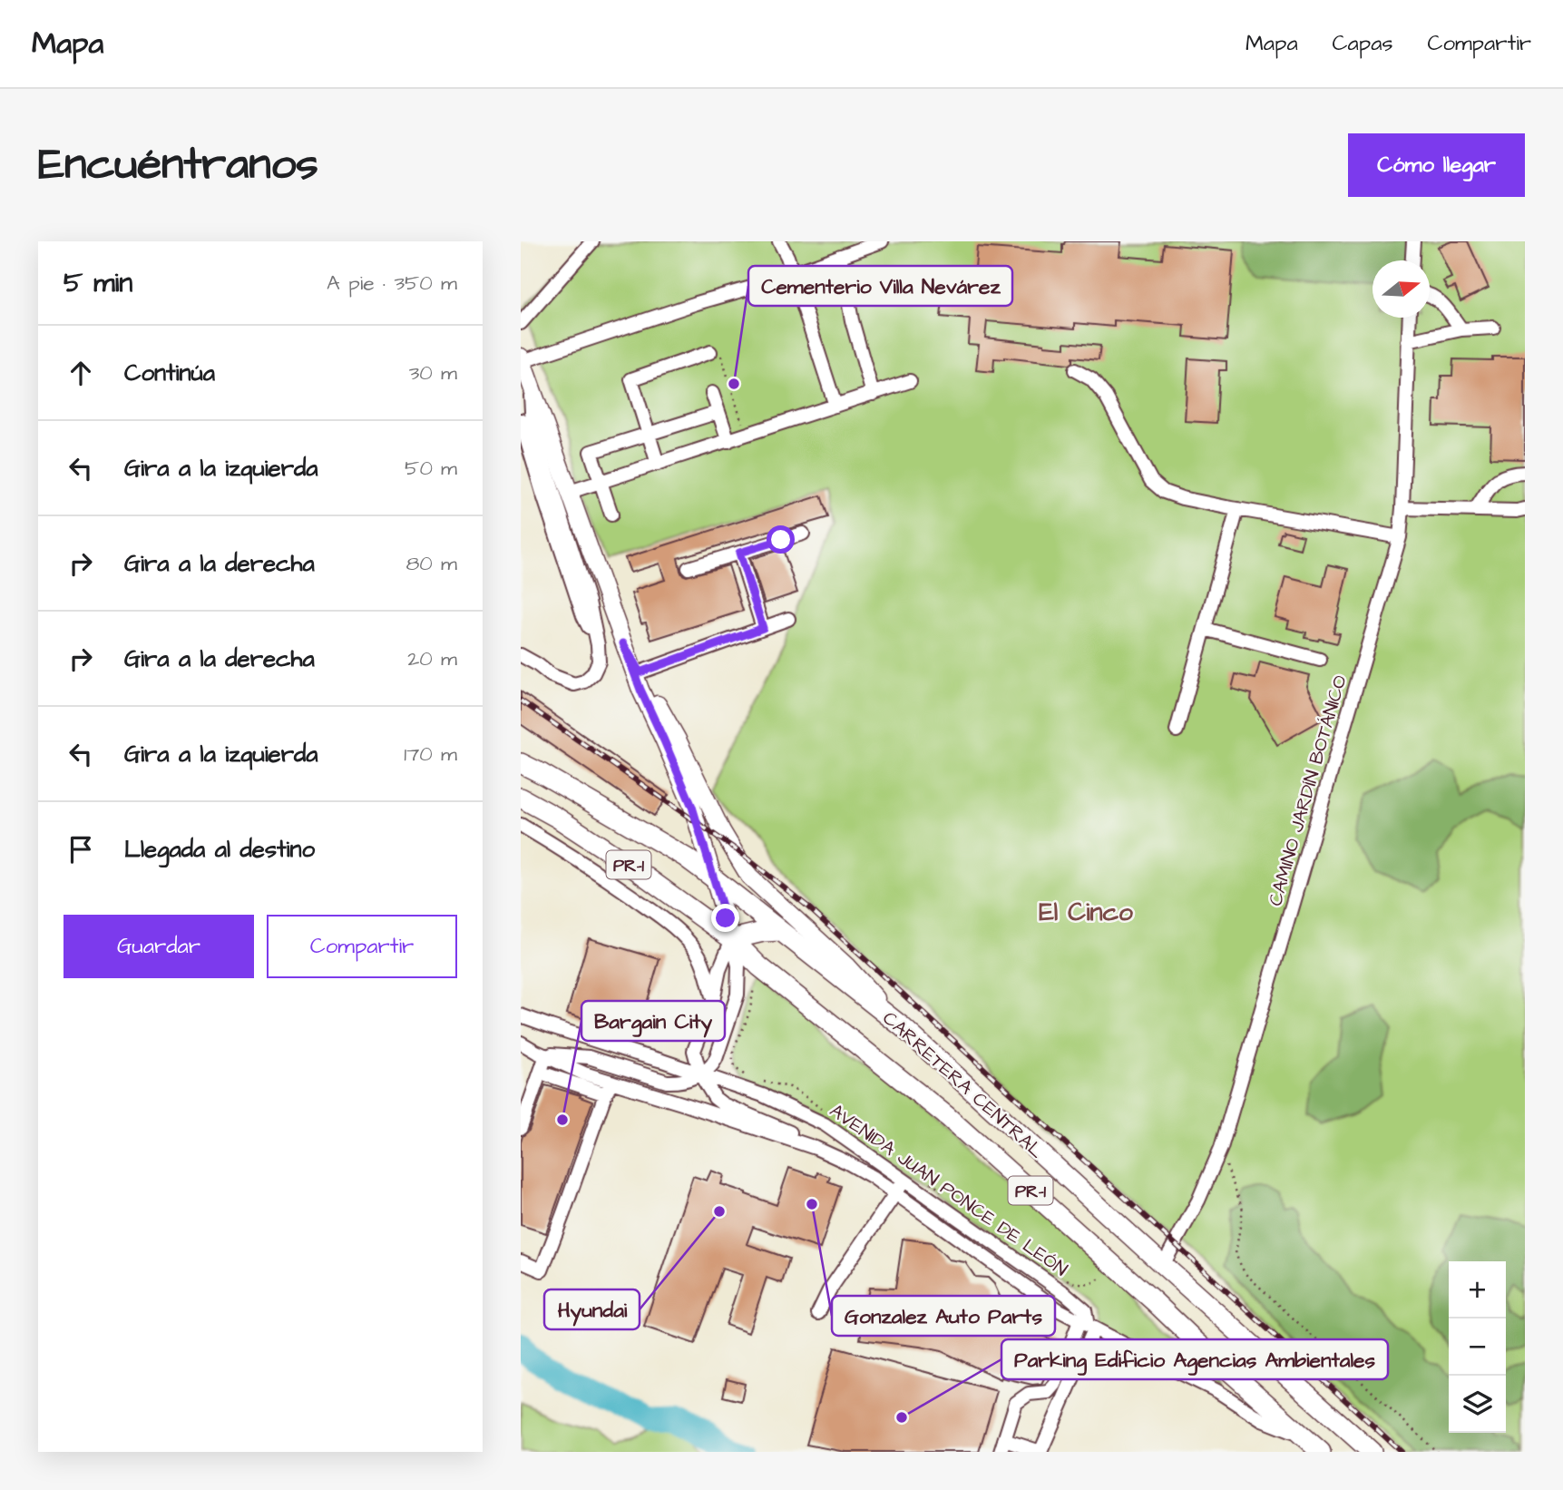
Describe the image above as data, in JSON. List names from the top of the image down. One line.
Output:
{"streets":{"highway":["PR-1","CARRETERA CENTRAL"],"street":["CAMINO JARDÍN BOTÁNICO","AVENIDA JUAN PONCE DE LEÓN"]},"crossings":[["CAMINO JARDÍN BOTÁNICO","CARRETERA CENTRAL"],["CARRETERA CENTRAL","AVENIDA JUAN PONCE DE LEÓN"]],"districts":["El Cinco"],"places":["Cementerio Villa Nevárez","Bargain City","Gonzalez Auto Parts","Hyundai","Parking Edificio Agencias Ambientales"],"north":"right","page":{"header":"Mapa","nav":["Mapa","Capas","Compartir"],"buttons":["Cómo llegar",["Guardar","Compartir"]],"title":"Encuéntranos","heading":["5 min","A pie · 350 m"],"list":[["Continúa","30 m"],["Gira a la izquierda","50 m"],["Gira a la derecha","80 m"],["Gira a la derecha","20 m"],["Gira a la izquierda","170 m"],"Llegada al destino"],"map_buttons":["+","−"]}}
